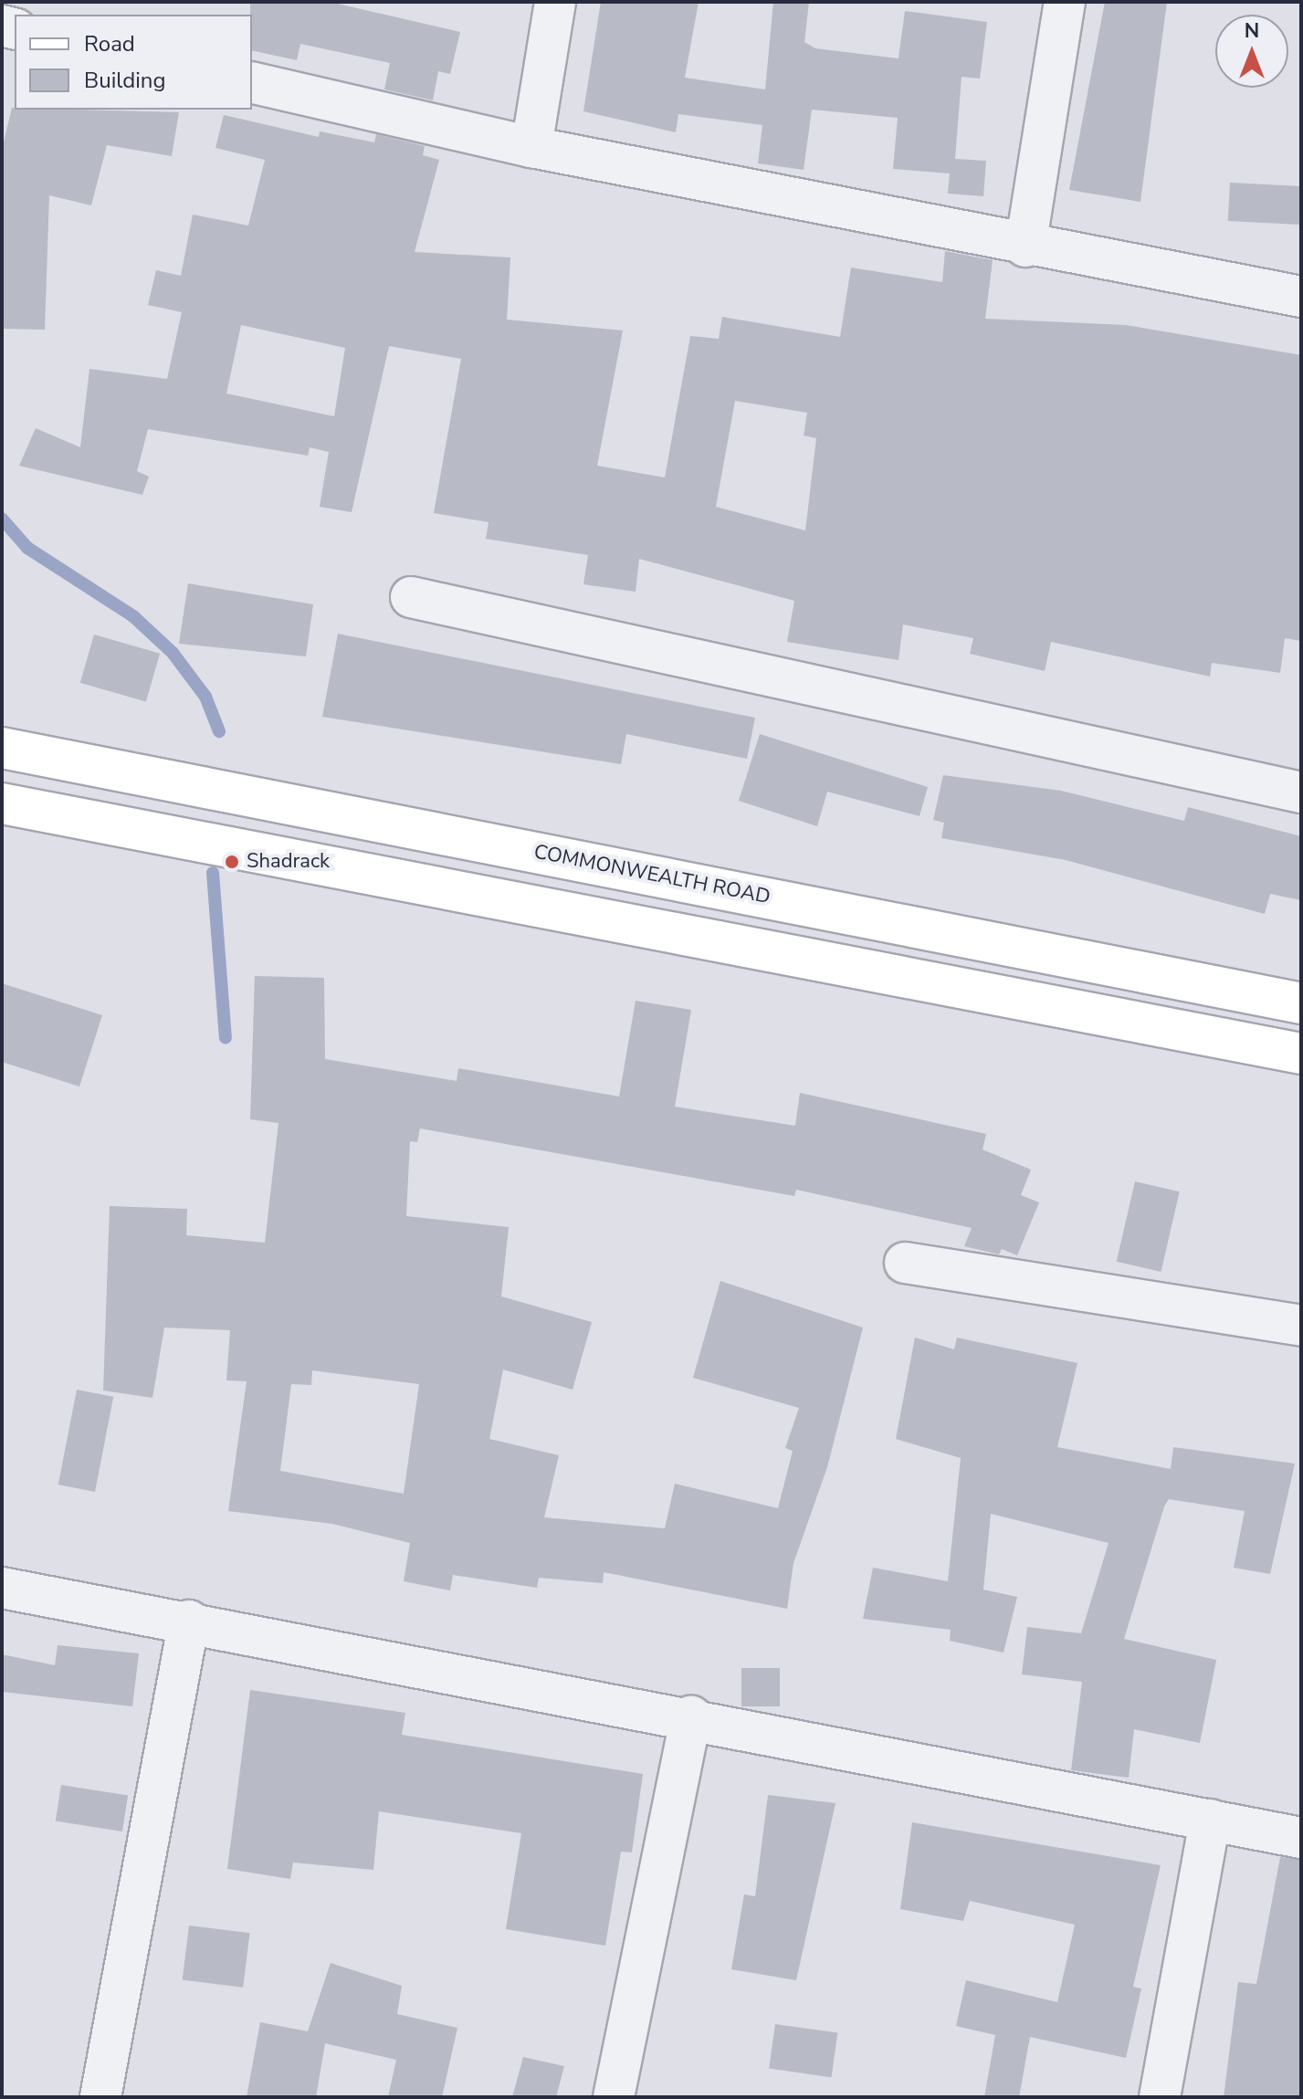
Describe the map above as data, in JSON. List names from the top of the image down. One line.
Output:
{"streets":{"main road":["COMMONWEALTH ROAD"]},"places":["Shadrack"],"legend":["Road","Building"],"north":"top"}
